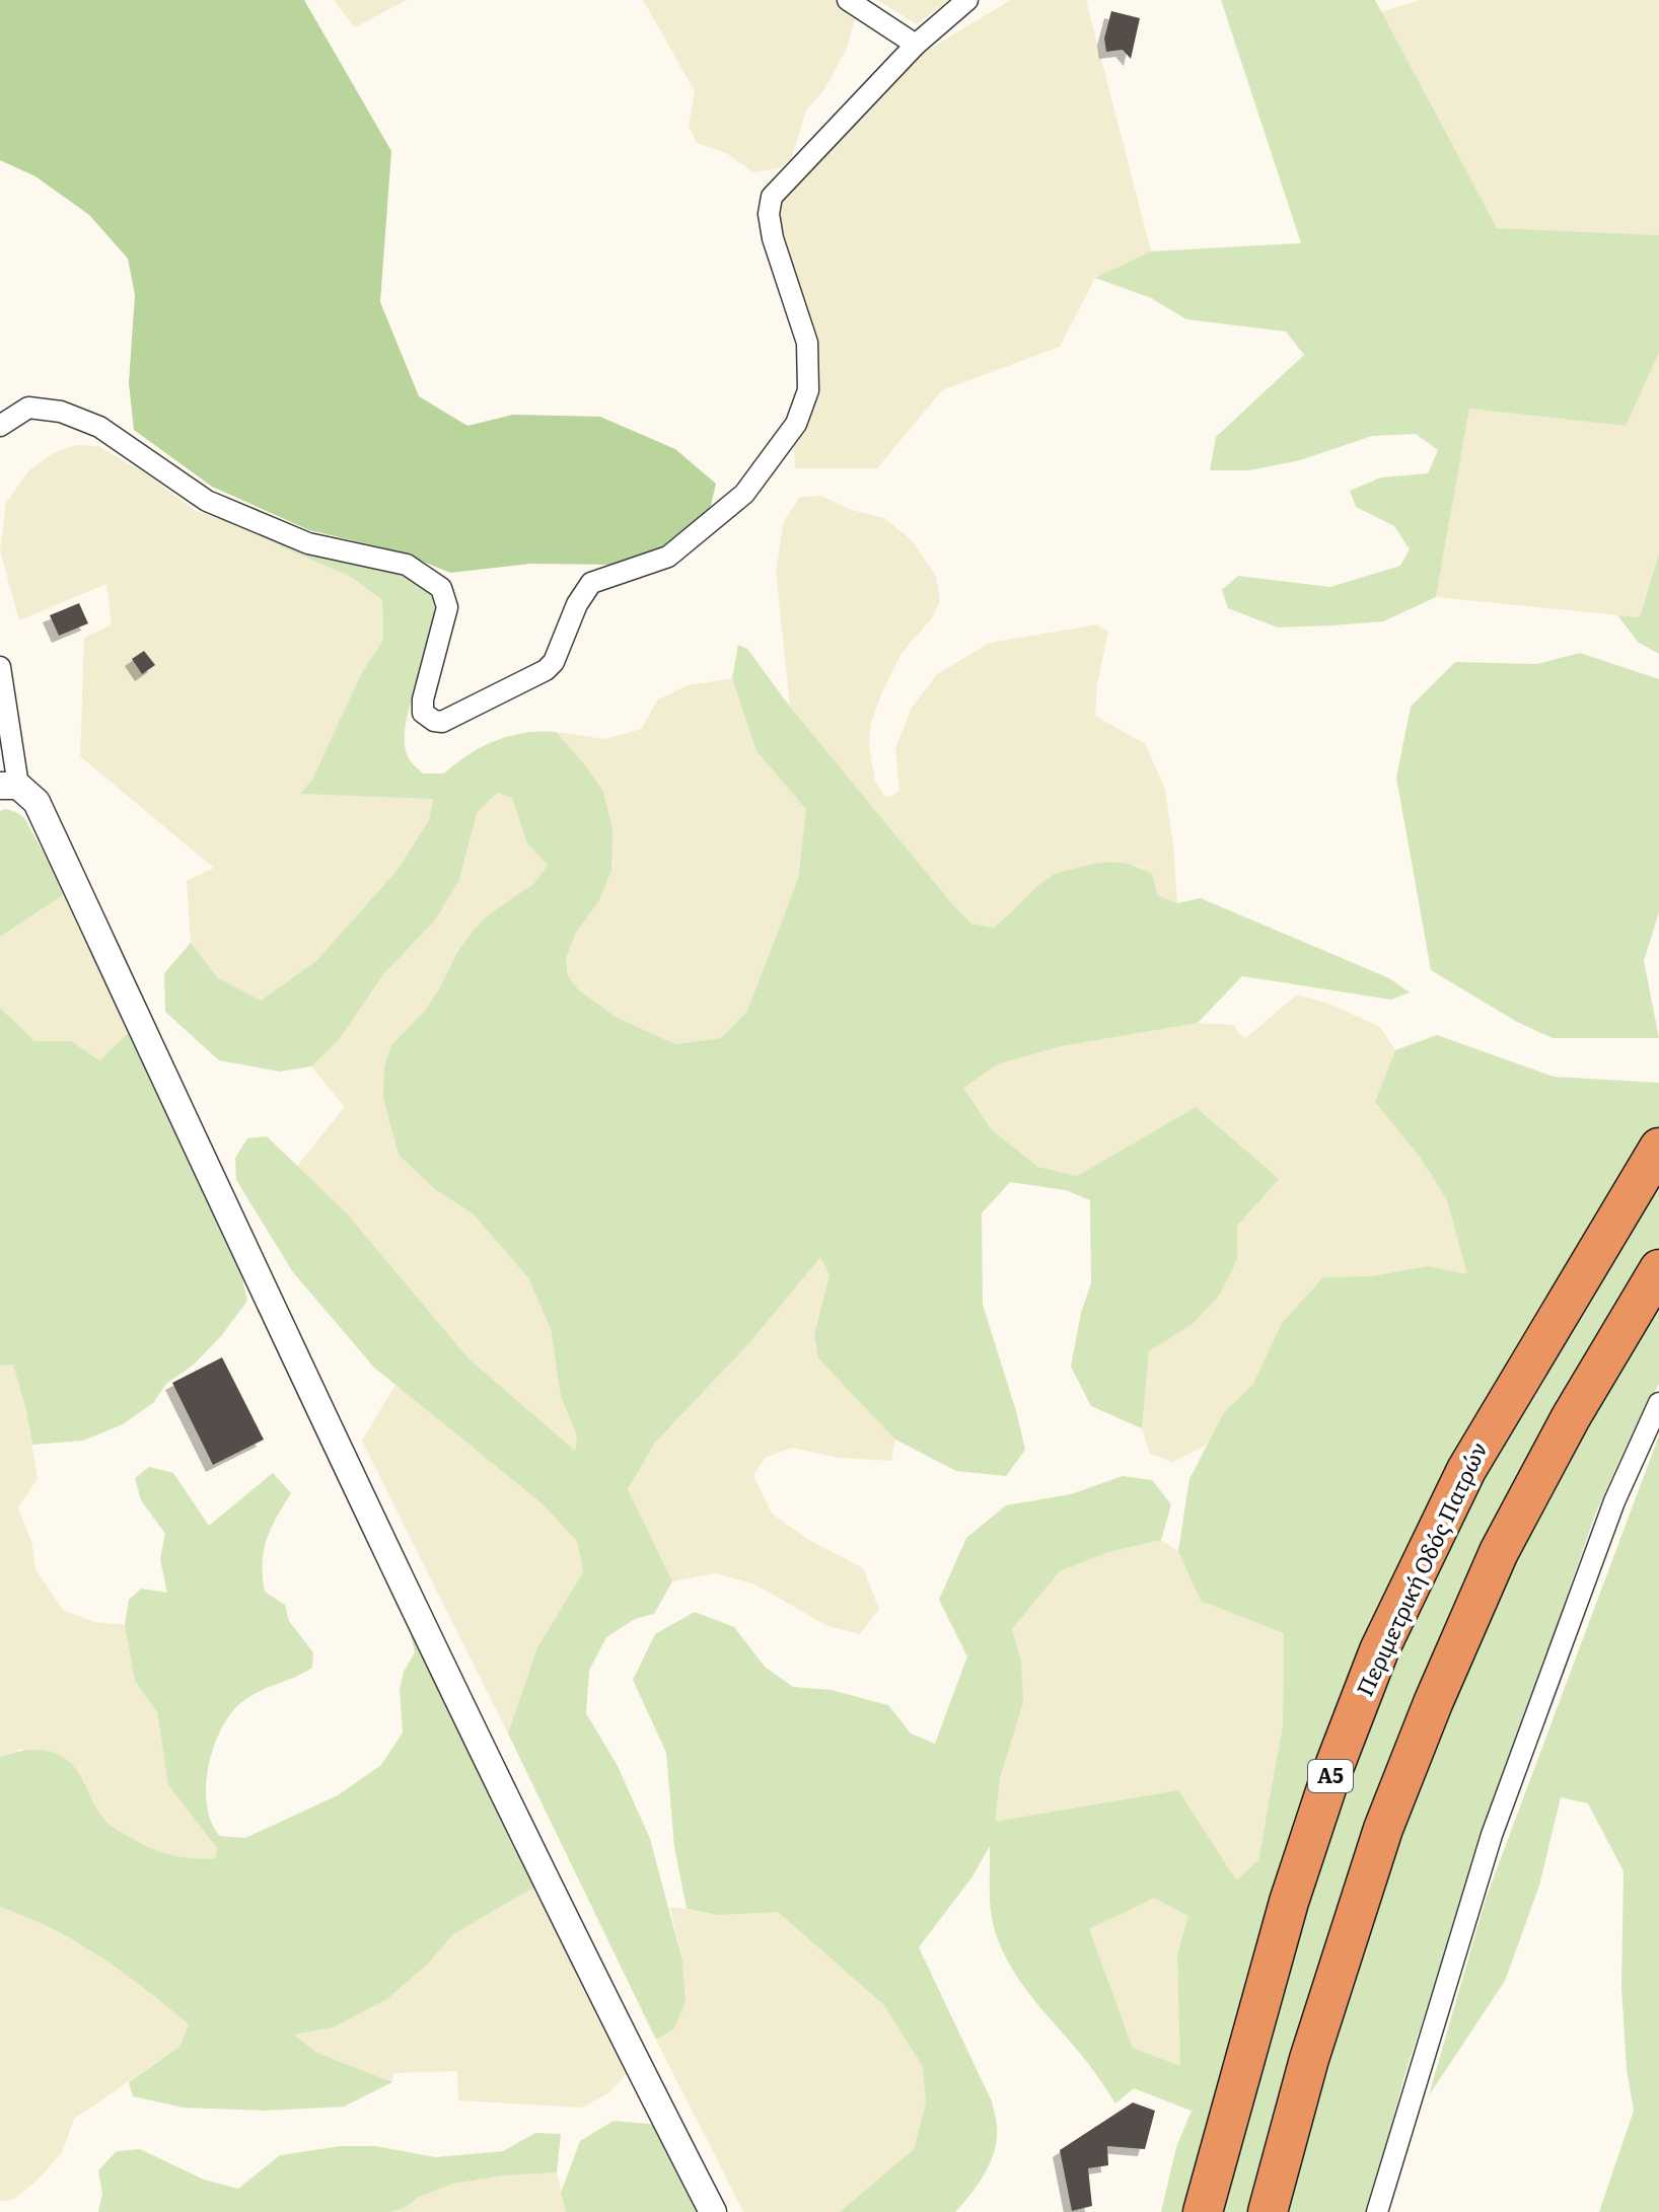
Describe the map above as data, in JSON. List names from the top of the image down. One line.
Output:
{"streets":{"highway":["Περιμετρική Οδός Πατρών","Α5"]}}
